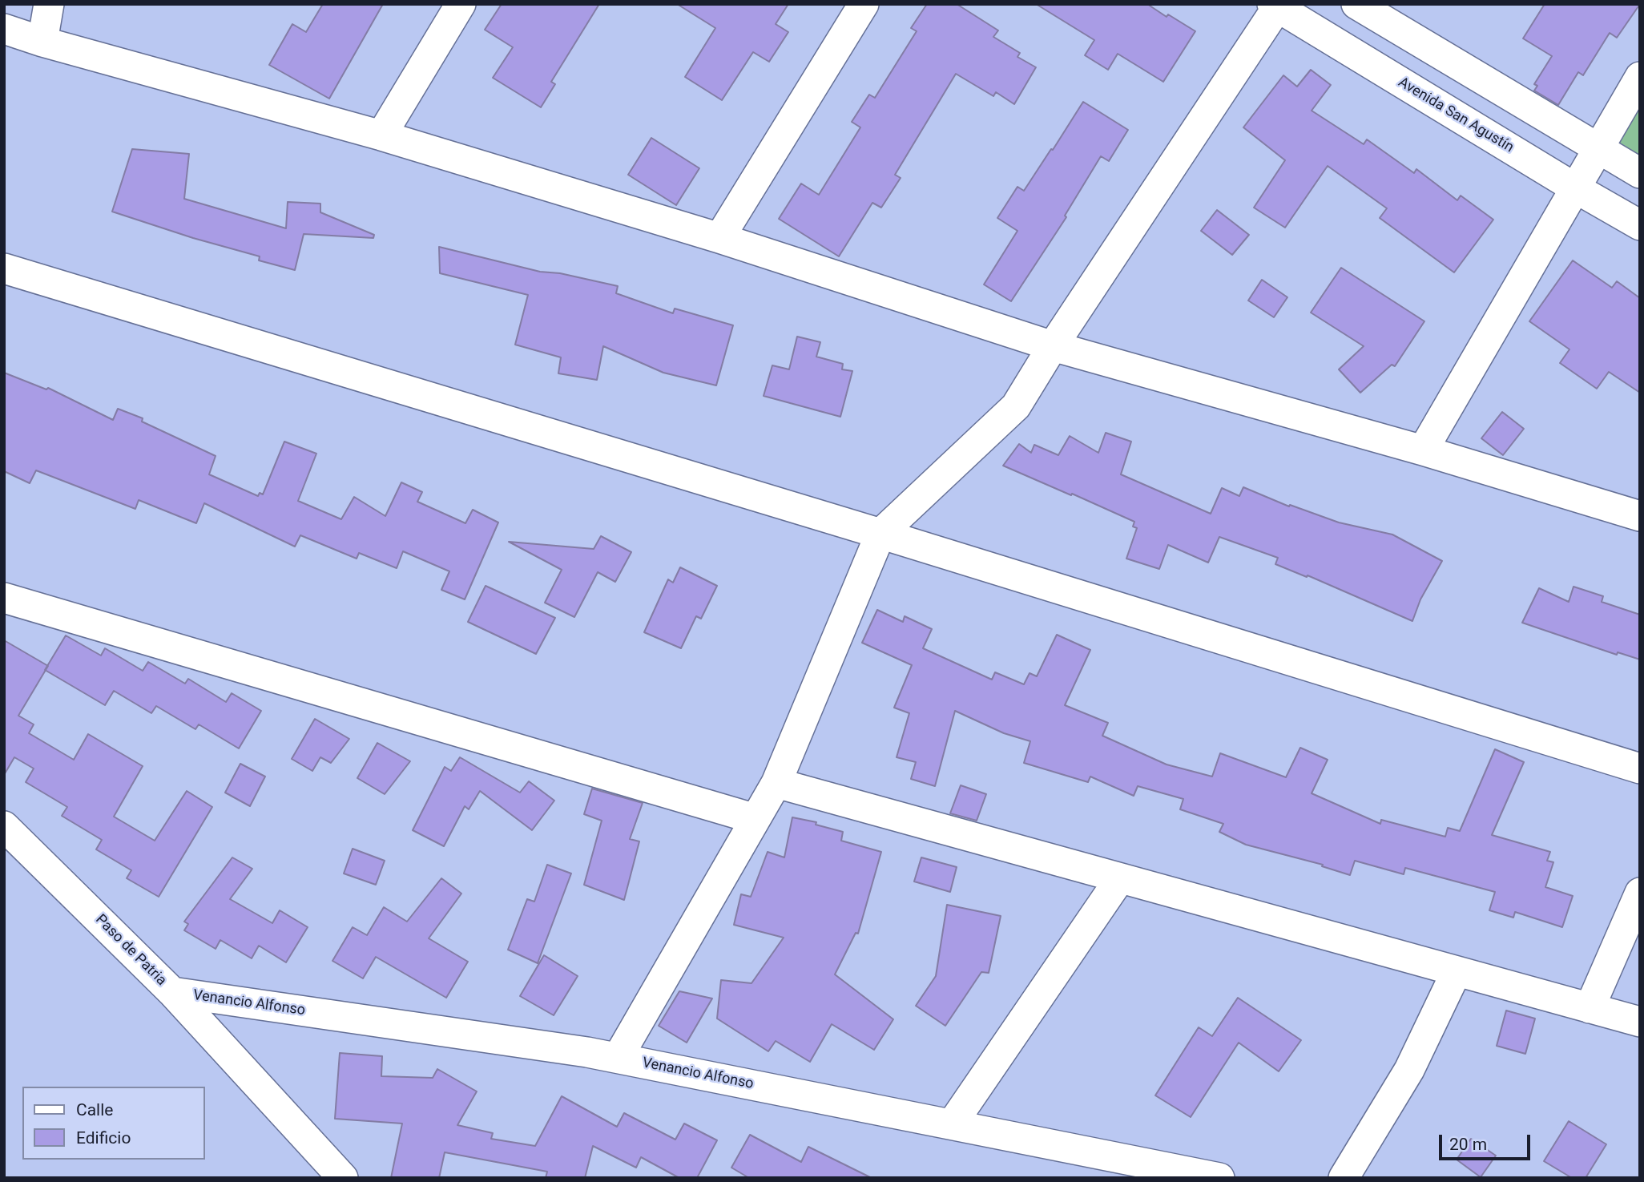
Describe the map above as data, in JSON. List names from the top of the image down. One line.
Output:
{"streets":{"street":["Avenida San Agustín","Paso de Patria","Venancio Alfonso"]},"crossings":[["Paso de Patria","Venancio Alfonso"]],"legend":["Calle","Edificio"],"scale_bar":"20 m"}
